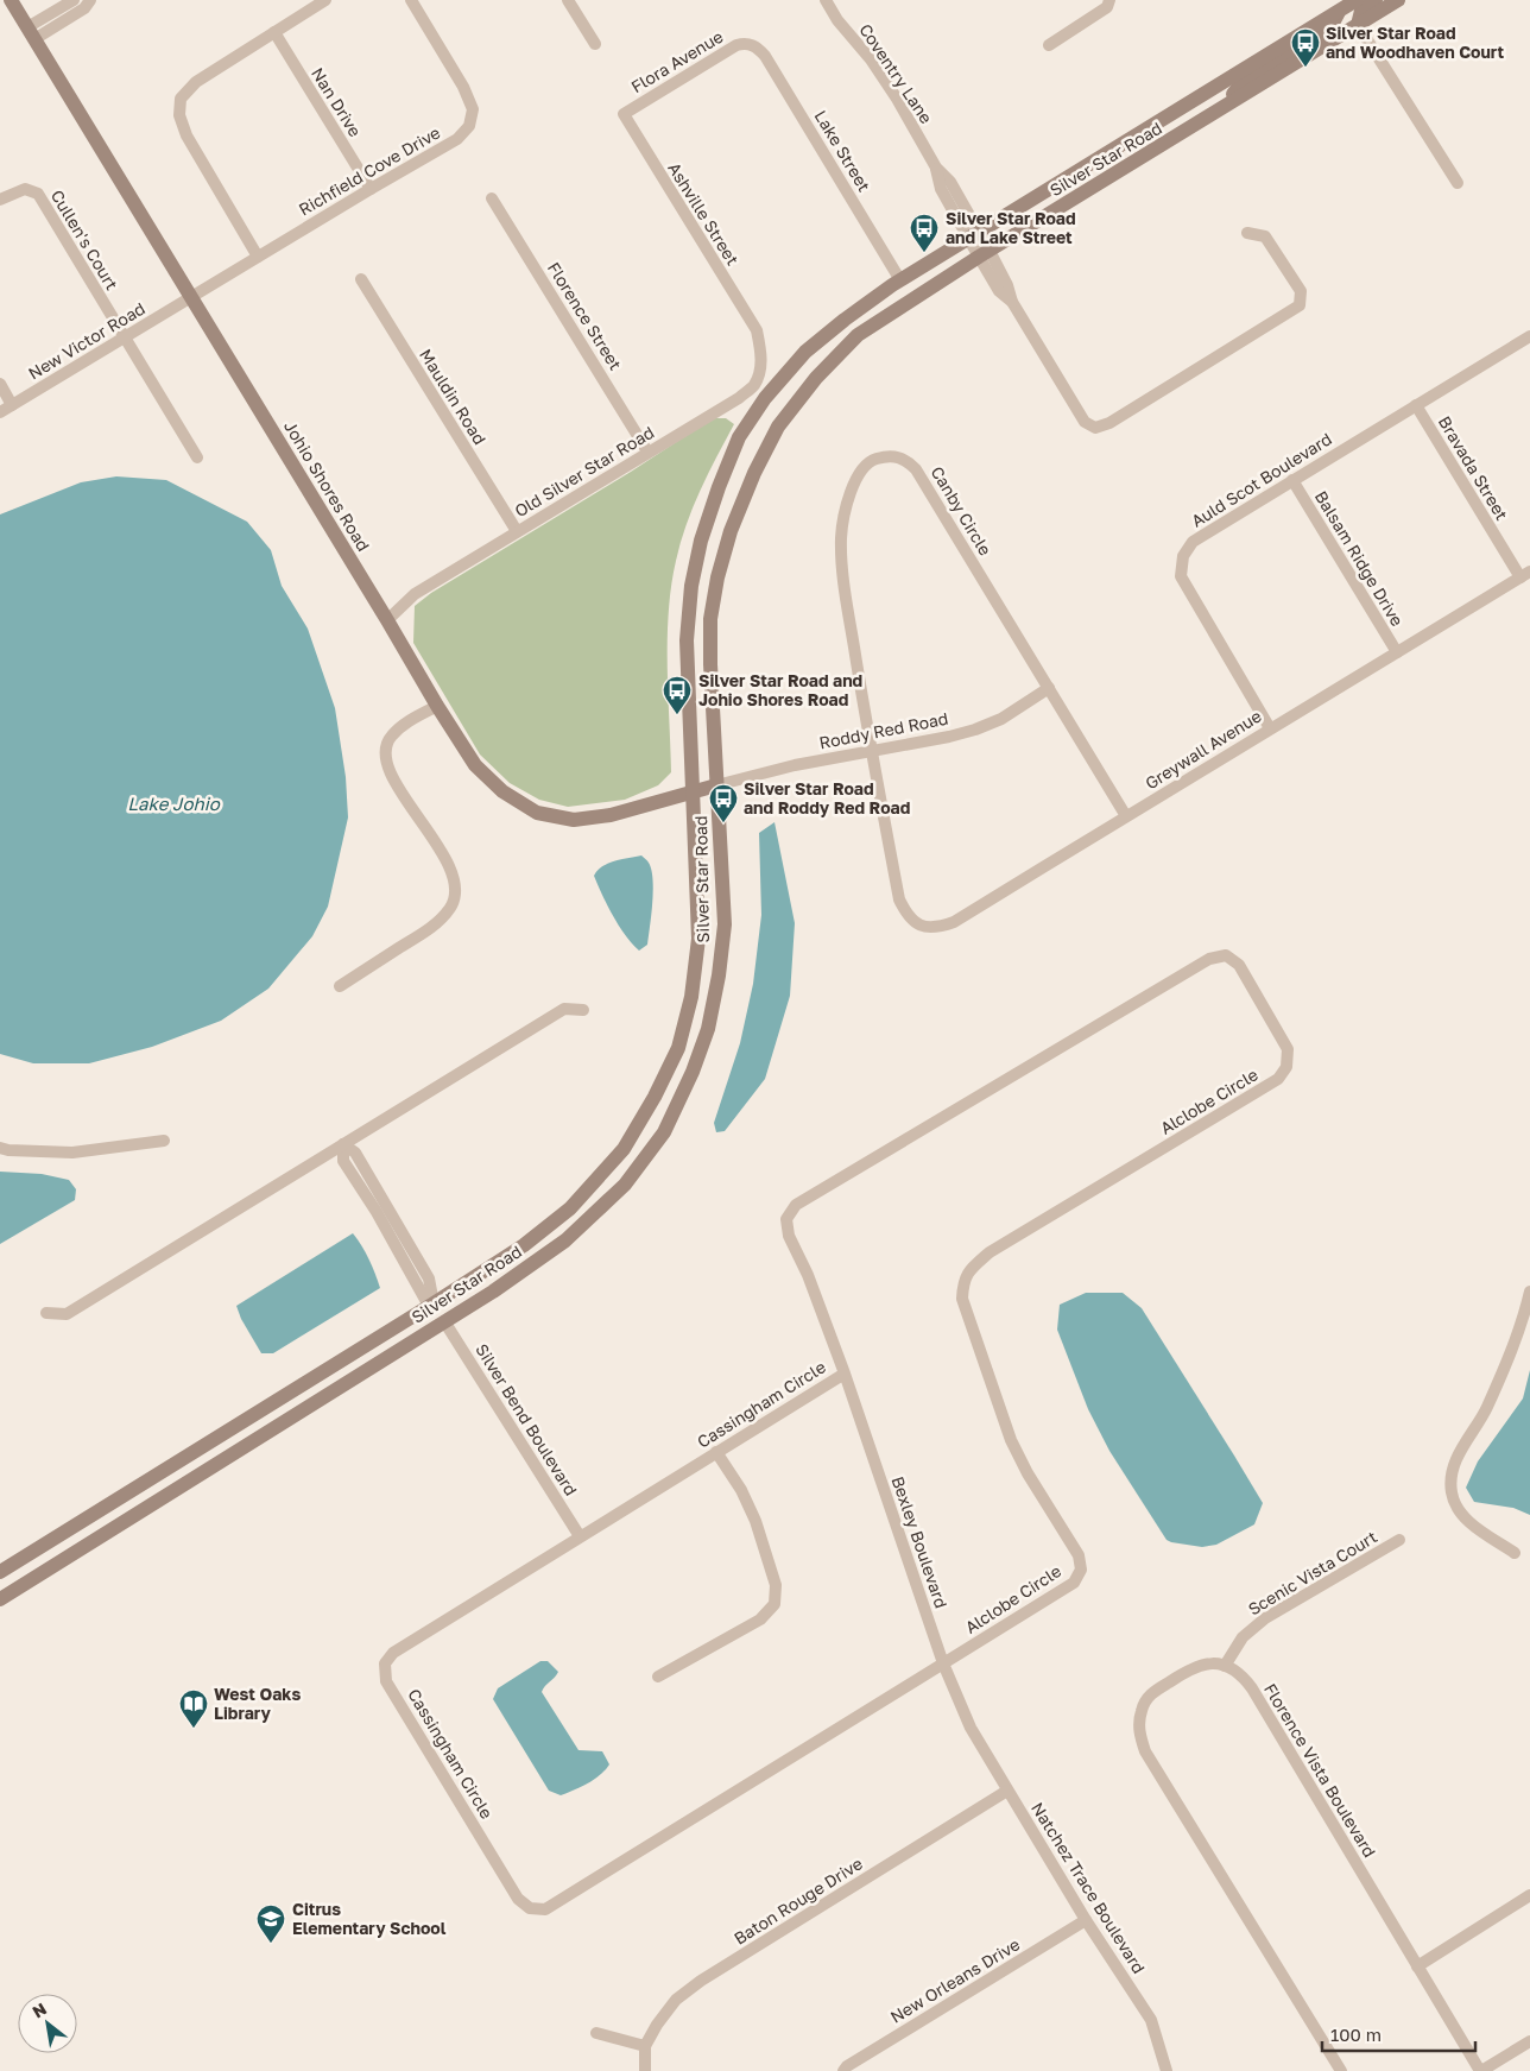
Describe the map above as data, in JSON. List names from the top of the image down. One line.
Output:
{"streets":{"main road":["Silver Star Road","Johio Shores Road"],"street":["Flora Avenue","Coventry Lane","Nan Drive","Lake Street","Richfield Cove Drive","Ashville Street","Cullen's Court","Florence Street","New Victor Road","Mauldin Road","Bravada Street","Old Silver Star Road","Auld Scot Boulevard","Canby Circle","Balsam Ridge Drive","Roddy Red Road","Greywall Avenue","Alclobe Circle","Cassingham Circle","Silver Bend Boulevard","Bexley Boulevard","Scenic Vista Court","Florence Vista Boulevard","Natchez Trace Boulevard","Baton Rouge Drive","New Orleans Drive"]},"crossings":[["Flora Avenue","Lake Street"],["Flora Avenue","Ashville Street"],["Coventry Lane","Silver Star Road"],["Nan Drive","Richfield Cove Drive"],["Lake Street","Silver Star Road"],["Silver Star Road","Johio Shores Road"],["Silver Star Road","Roddy Red Road"],["Silver Star Road","Silver Bend Boulevard"],["Richfield Cove Drive","New Victor Road"],["Richfield Cove Drive","Johio Shores Road"],["Ashville Street","Old Silver Star Road"],["Cullen's Court","New Victor Road"],["Florence Street","Old Silver Star Road"],["New Victor Road","Johio Shores Road"],["Mauldin Road","Old Silver Star Road"],["Bravada Street","Auld Scot Boulevard"],["Bravada Street","Greywall Avenue"],["Old Silver Star Road","Johio Shores Road"],["Auld Scot Boulevard","Balsam Ridge Drive"],["Auld Scot Boulevard","Greywall Avenue"],["Johio Shores Road","Roddy Red Road"],["Canby Circle","Roddy Red Road"],["Canby Circle","Greywall Avenue"],["Balsam Ridge Drive","Greywall Avenue"],["Alclobe Circle","Cassingham Circle"],["Alclobe Circle","Bexley Boulevard"],["Cassingham Circle","Silver Bend Boulevard"],["Cassingham Circle","Bexley Boulevard"],["Bexley Boulevard","Natchez Trace Boulevard"],["Scenic Vista Court","Florence Vista Boulevard"],["Natchez Trace Boulevard","Baton Rouge Drive"],["Natchez Trace Boulevard","New Orleans Drive"]],"water":["Lake Johio"],"places":{"bus stop":["Silver Star Road and Woodhaven Court","Silver Star Road and Lake Street","Silver Star Road and Johio Shores Road","Silver Star Road and Roddy Red Road"],"library":["West Oaks Library"],"school or university":["Citrus Elementary School"]},"scale_bar":"100 m","north":"top left"}
